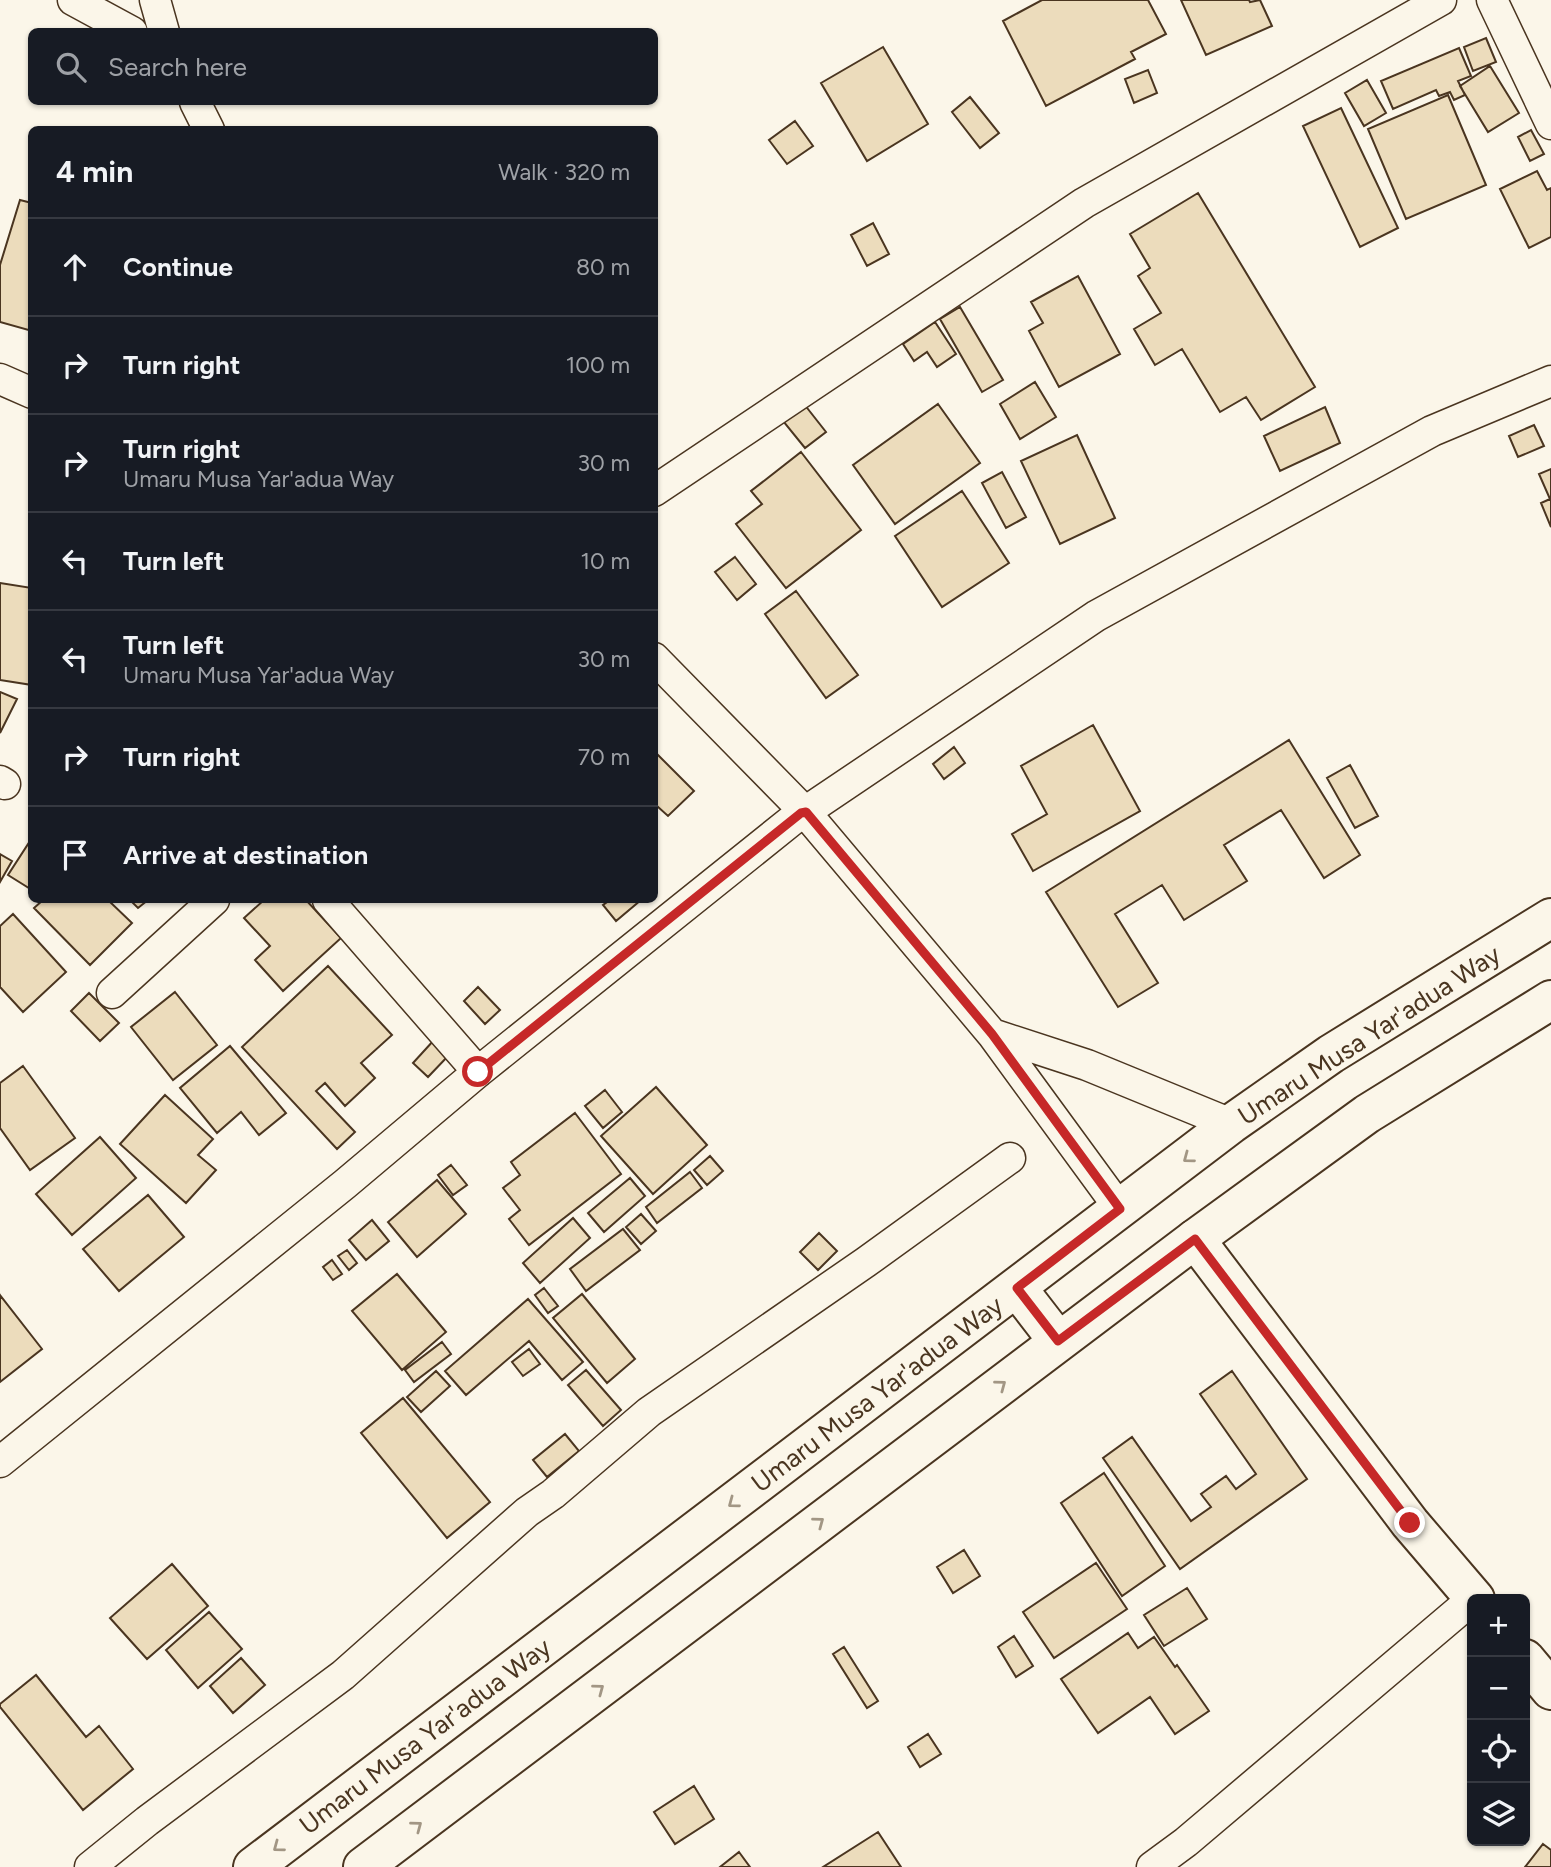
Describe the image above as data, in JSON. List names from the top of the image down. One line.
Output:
{"streets":{"main road":["Umaru Musa Yar'adua Way"]},"page":{"search":"Search here","heading":["4 min","Walk · 320 m"],"list":[["Continue","80 m"],["Turn right","100 m"],["Turn right","Umaru Musa Yar'adua Way","30 m"],["Turn left","10 m"],["Turn left","Umaru Musa Yar'adua Way","30 m"],["Turn right","70 m"],"Arrive at destination"],"map_buttons":["+","−"]}}
